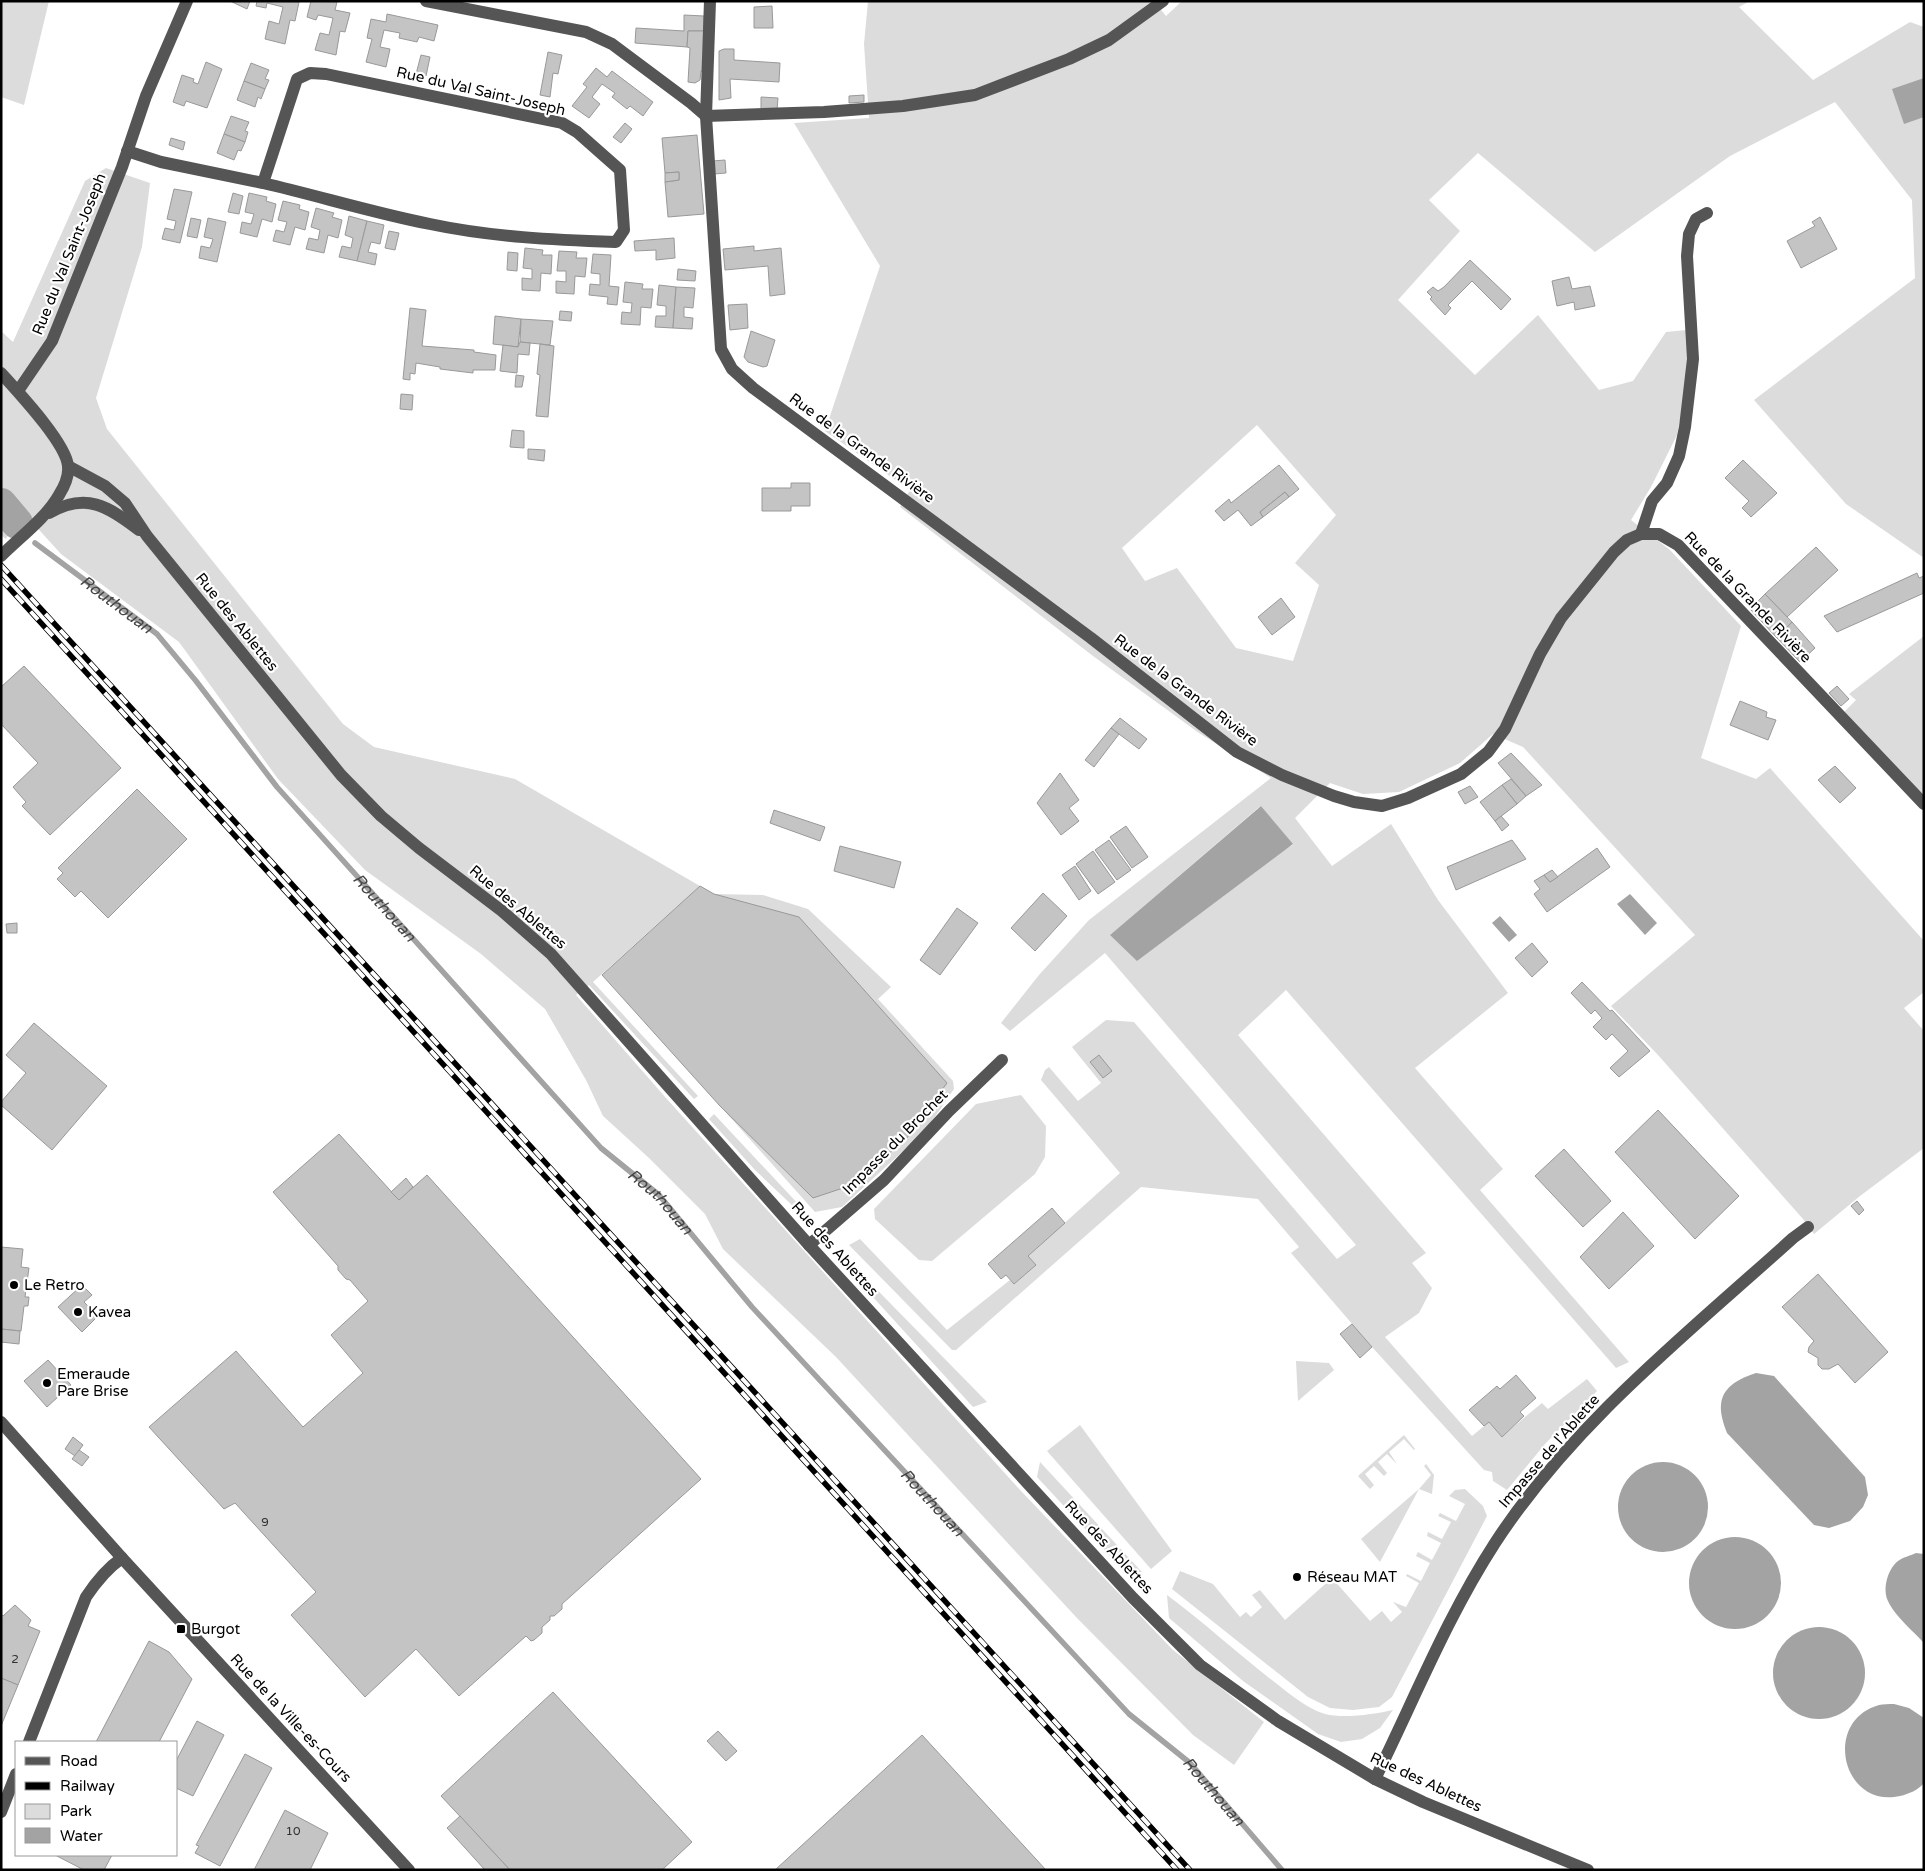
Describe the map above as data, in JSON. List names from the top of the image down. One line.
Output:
{"streets":{"street":["Rue du Val Saint-Joseph","Rue de la Grande Rivière","Rue des Ablettes","Impasse du Brochet","Impasse de l'Ablette","Rue de la Ville-es-Cours"]},"crossings":[["Rue des Ablettes","Impasse du Brochet"],["Rue des Ablettes","Impasse de l'Ablette"]],"water":["Routhouan"],"places":{"other":["Le Retro","Kavea","Emeraude Pare Brise","Réseau MAT"],"transit":["Burgot"]},"house_numbers":["9","2","10"],"legend":["Road","Railway","Park","Water"]}
